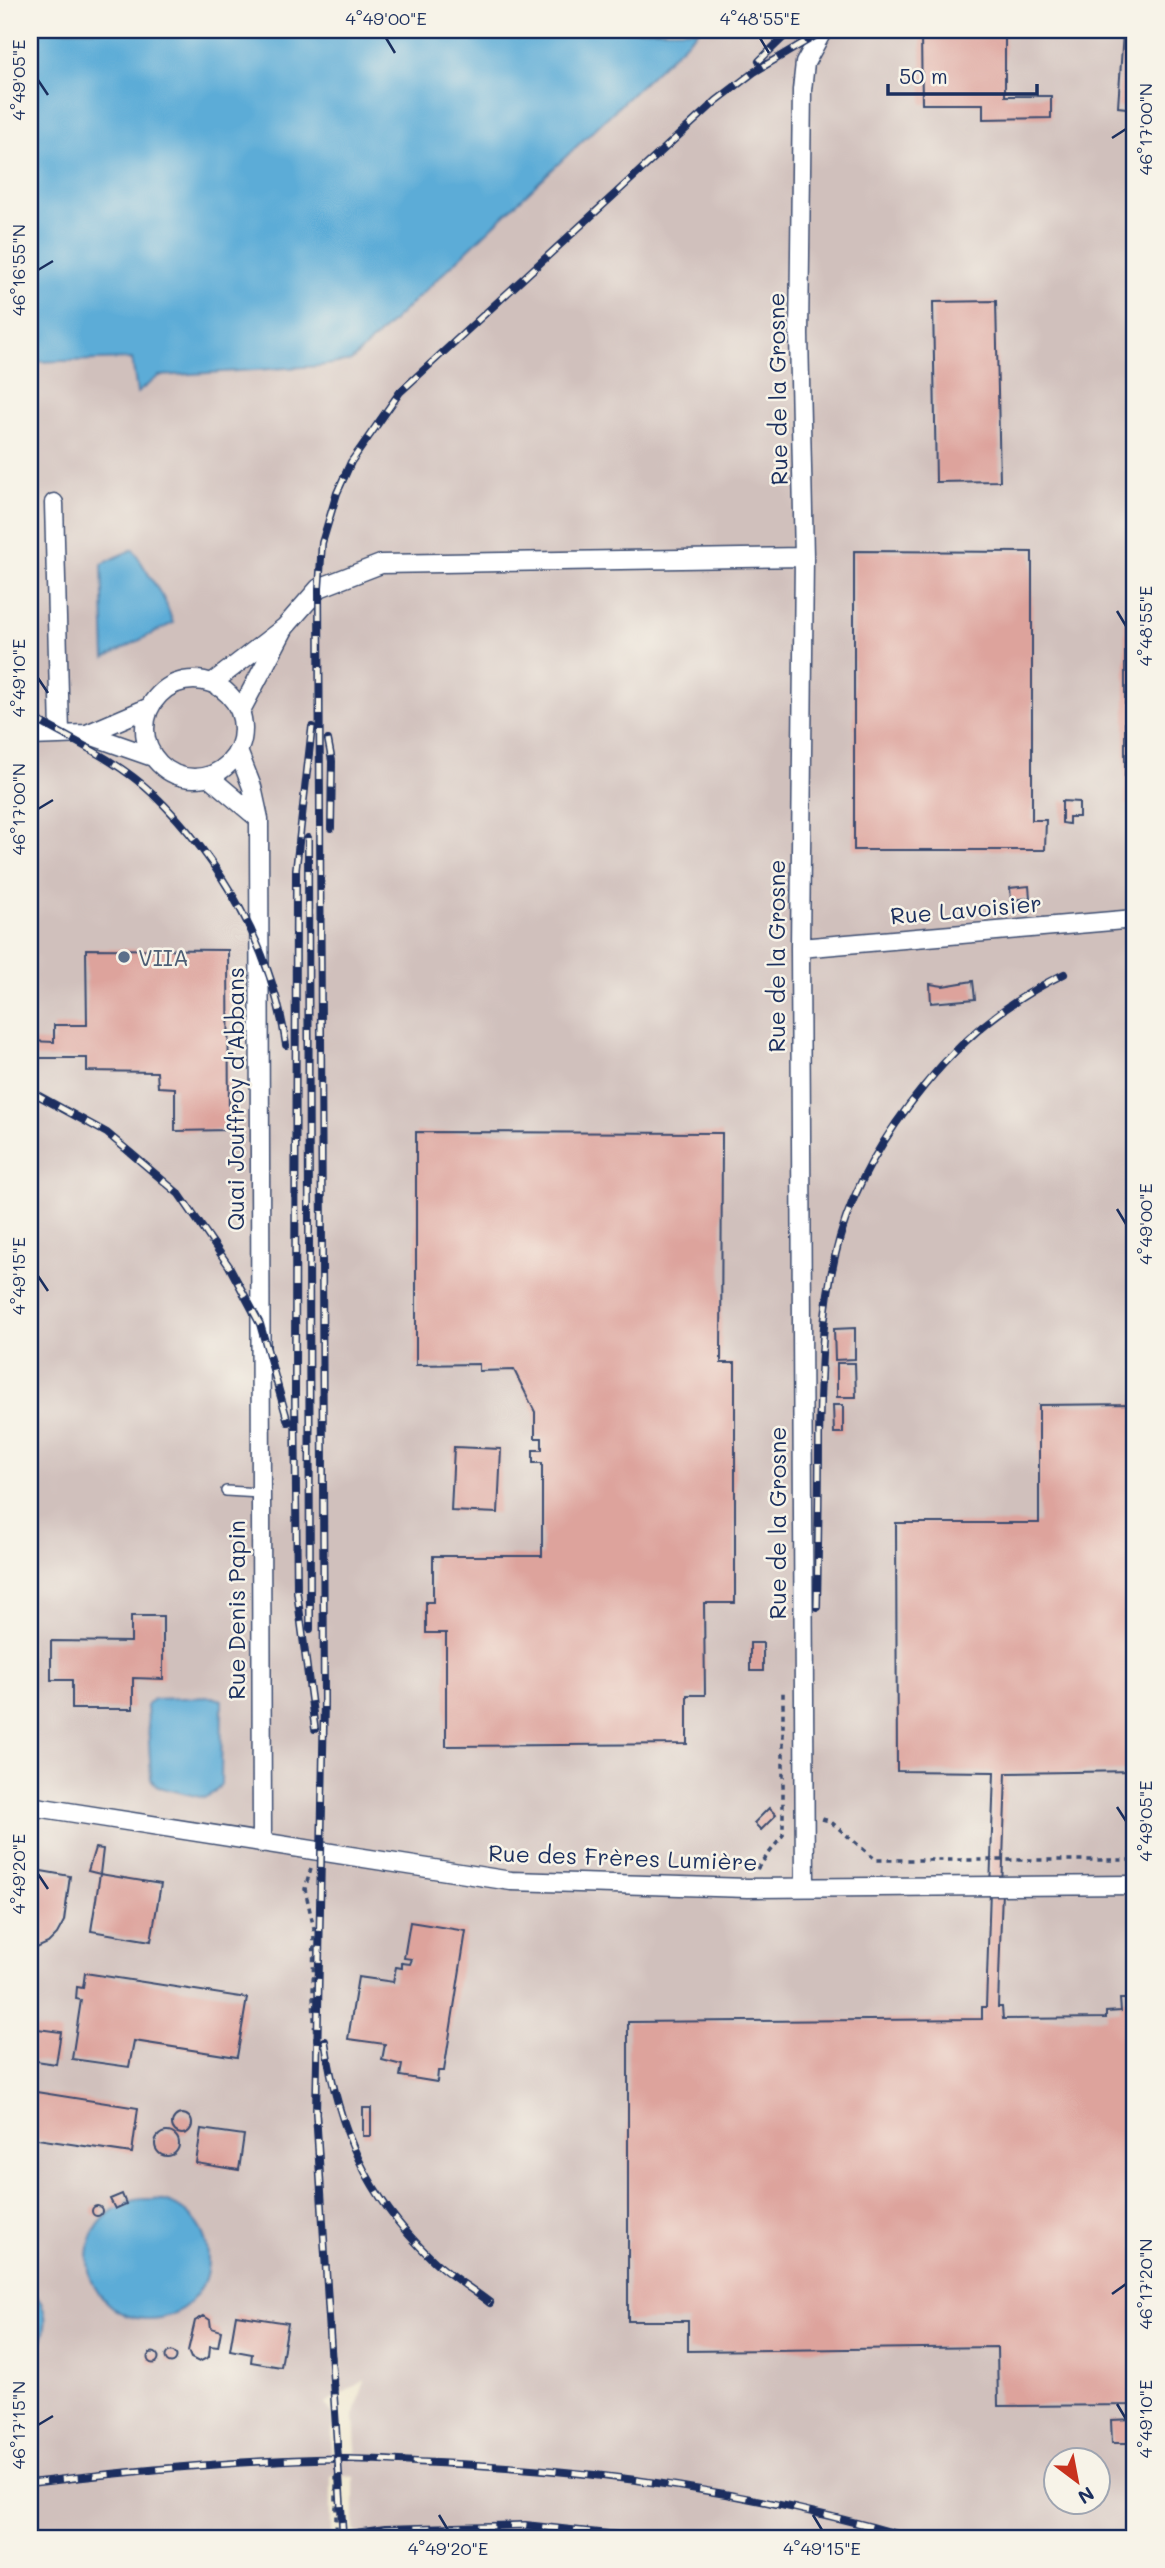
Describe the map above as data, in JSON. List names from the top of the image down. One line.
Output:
{"streets":{"street":["Rue de la Grosne","Rue Lavoisier","Quai Jouffroy d'Abbans","Rue Denis Papin","Rue des Frères Lumière"]},"crossings":[["Rue de la Grosne","Rue Lavoisier"],["Rue de la Grosne","Rue des Frères Lumière"],["Quai Jouffroy d'Abbans","Rue Denis Papin"],["Rue Denis Papin","Rue des Frères Lumière"]],"places":["VIIA"],"scale_bar":"50 m","north":"bottom right","coordinates":["4°49'00\"E","4°48'55\"E","4°49'05\"E","46°17'00\"N","46°16'55\"N","4°49'10\"E","4°49'15\"E","4°49'20\"E","46°17'20\"N","46°17'15\"N"]}
